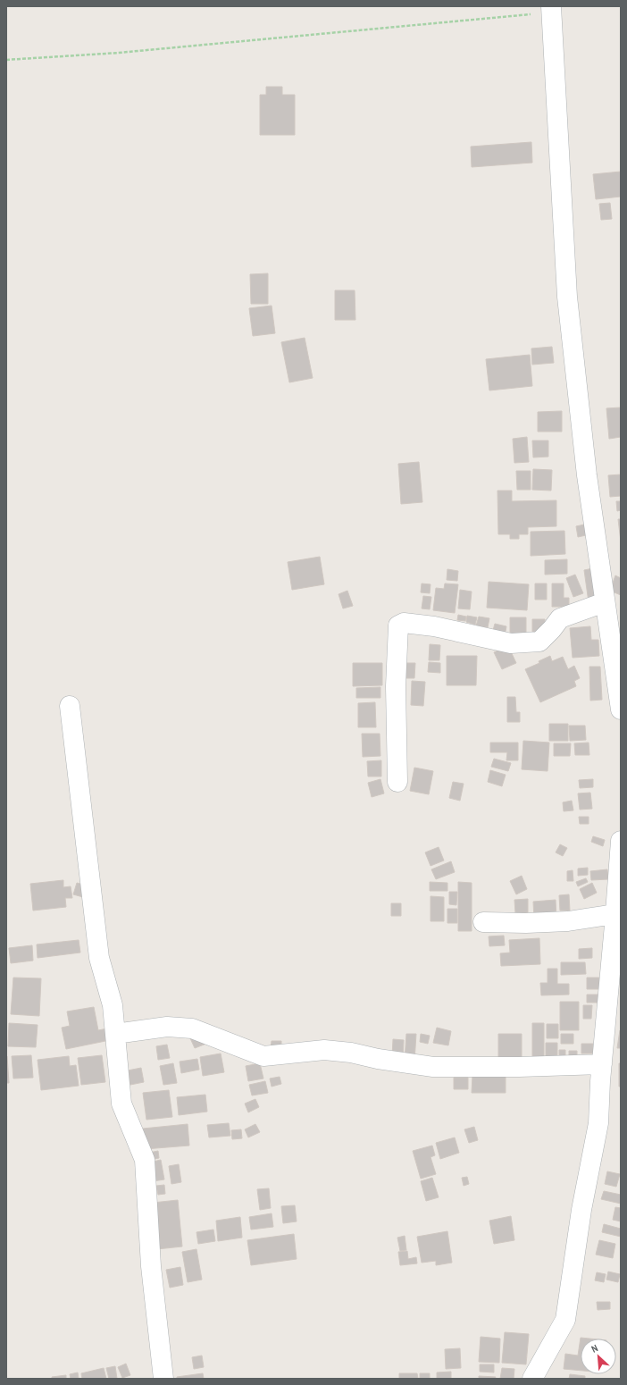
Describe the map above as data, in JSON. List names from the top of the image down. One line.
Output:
{"north":"top left"}
